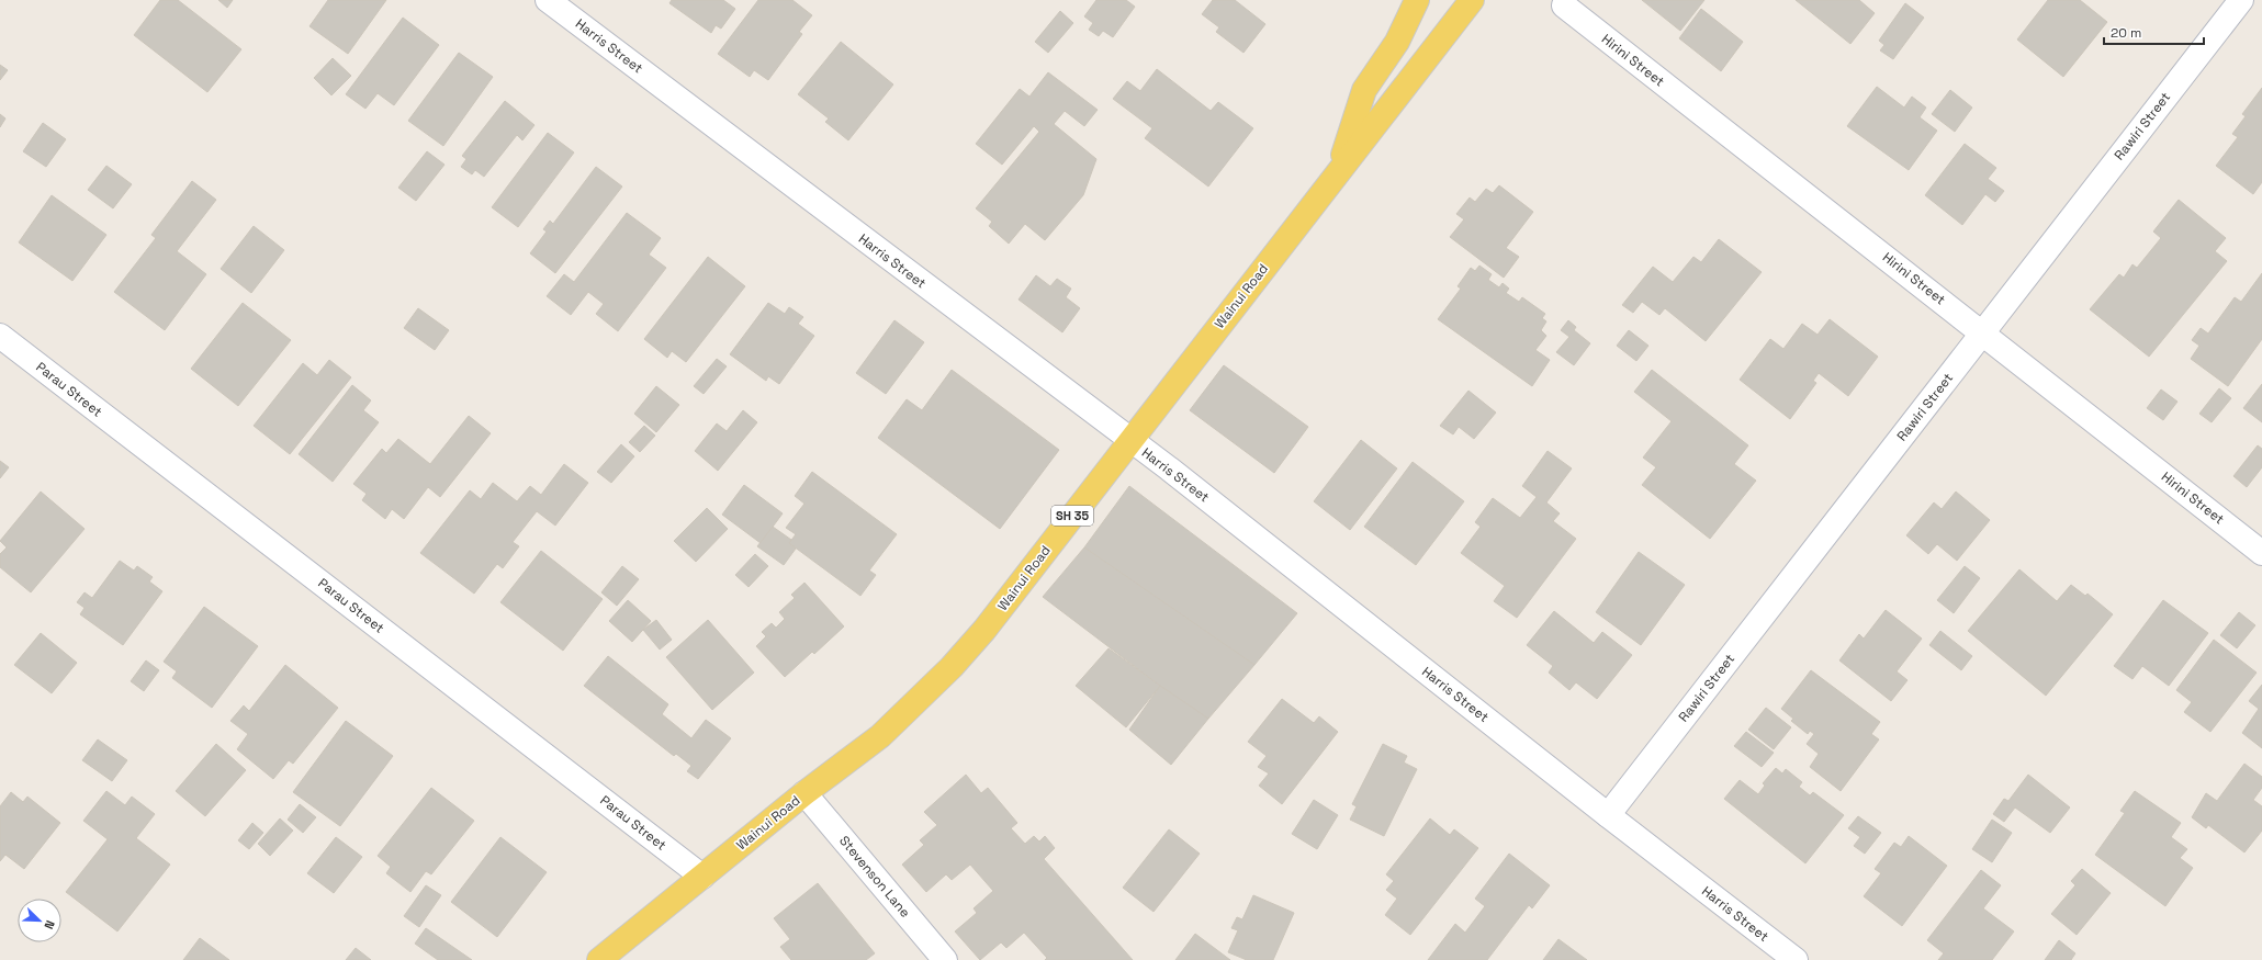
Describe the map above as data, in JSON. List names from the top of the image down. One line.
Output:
{"streets":{"main road":["Wainui Road","SH 35"],"street":["Harris Street","Hirini Street","Rawiri Street","Parau Street","Stevenson Lane"]},"crossings":[["Harris Street","Rawiri Street"],["Harris Street","Wainui Road"],["Hirini Street","Rawiri Street"],["Wainui Road","Parau Street"],["Wainui Road","Stevenson Lane"]],"scale_bar":"20 m","north":"bottom right"}
